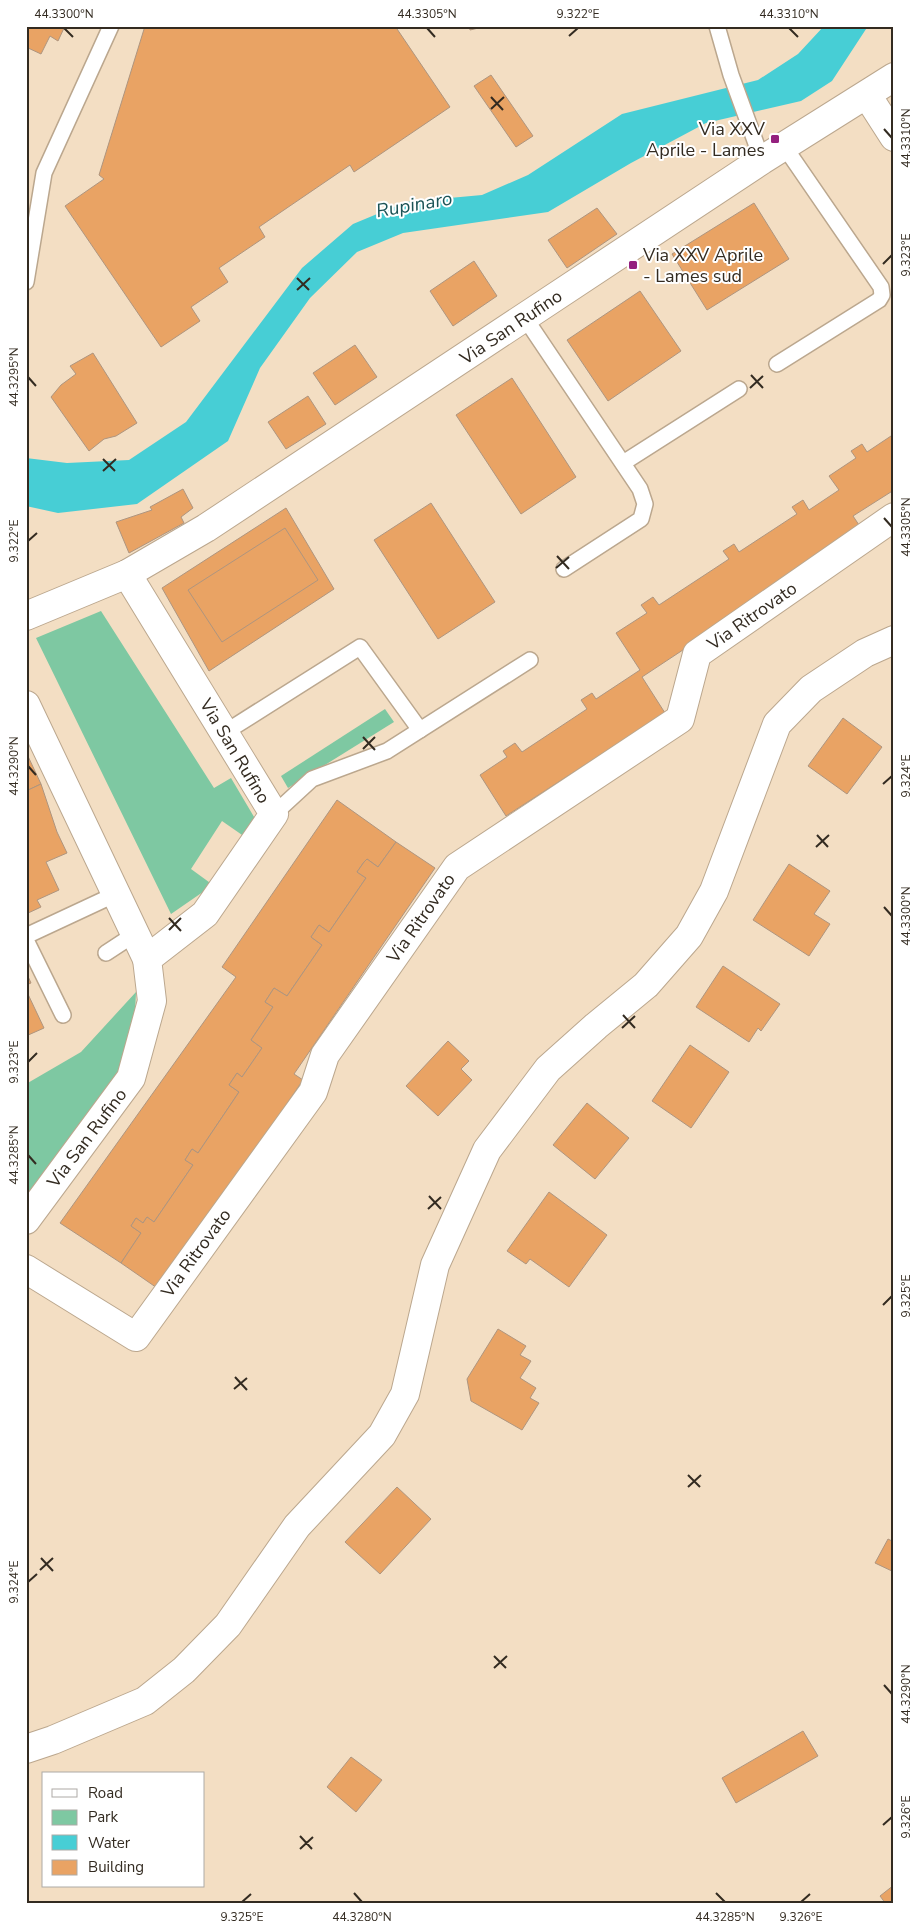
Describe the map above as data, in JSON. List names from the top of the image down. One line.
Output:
{"streets":{"street":["Via San Rufino","Via Ritrovato"]},"water":["Rupinaro"],"places":{"transit":["Via XXV Aprile - Lames","Via XXV Aprile - Lames sud"]},"legend":["Road","Park","Water","Building"],"coordinates":["44.3300°N","44.3305°N","9.322°E","44.3310°N","9.323°E","44.3295°N","44.3290°N","9.324°E","44.3285°N","9.325°E","9.326°E","44.3280°N"]}
